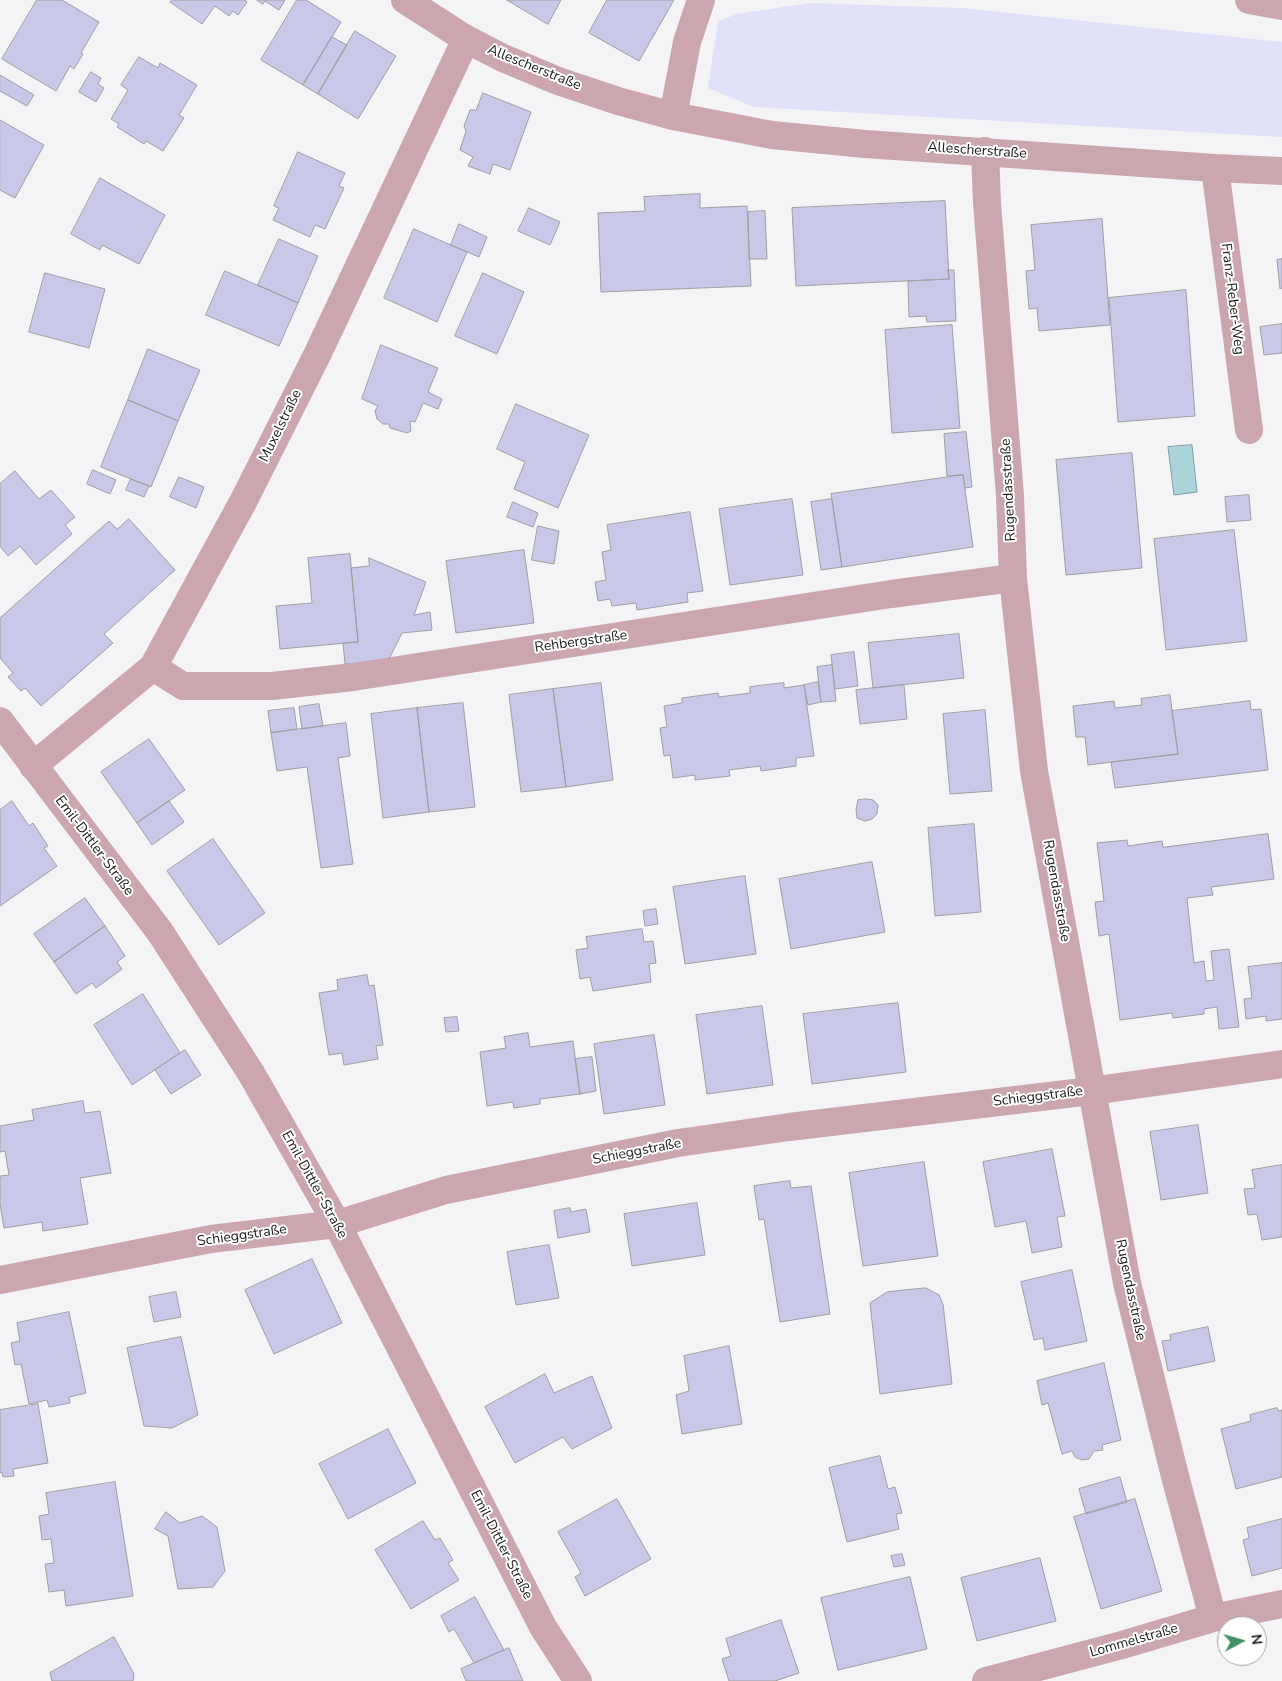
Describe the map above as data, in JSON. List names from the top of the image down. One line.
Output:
{"streets":{"street":["Allescherstraße","Franz-Reber-Weg","Muxelstraße","Rugendasstraße","Rehbergstraße","Emil-Dittler-Straße","Schieggstraße","Lommelstraße"]},"crossings":[["Allescherstraße","Franz-Reber-Weg"],["Allescherstraße","Muxelstraße"],["Allescherstraße","Rugendasstraße"],["Muxelstraße","Rehbergstraße"],["Muxelstraße","Emil-Dittler-Straße"],["Rugendasstraße","Rehbergstraße"],["Rugendasstraße","Schieggstraße"],["Rugendasstraße","Lommelstraße"],["Emil-Dittler-Straße","Schieggstraße"]],"north":"right"}
